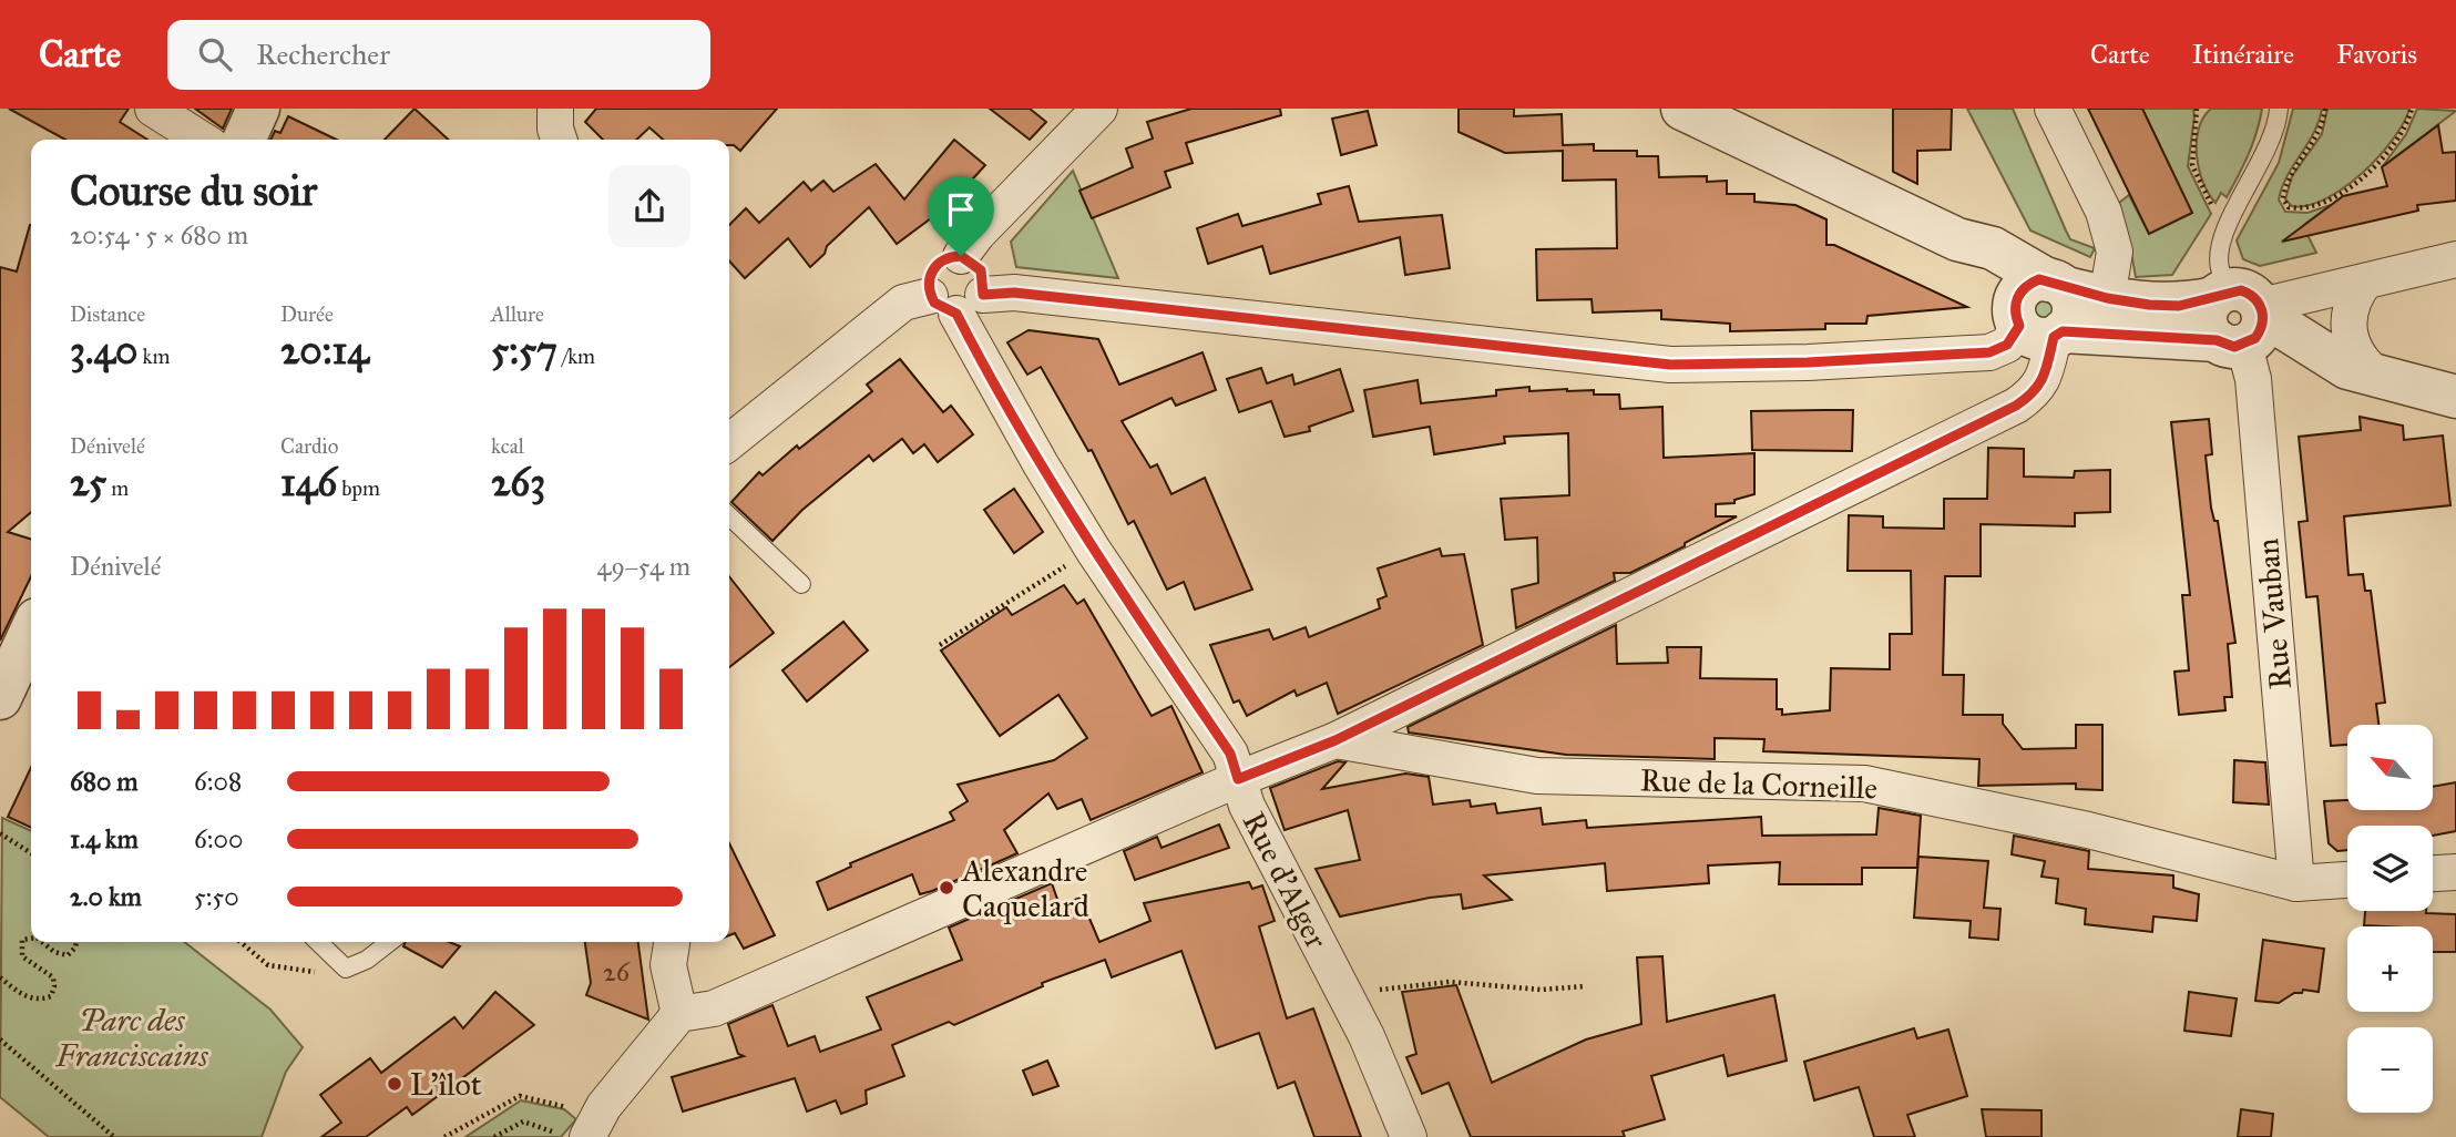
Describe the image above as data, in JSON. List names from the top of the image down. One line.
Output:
{"streets":{"street":["Rue Vauban","Rue de la Corneille","Rue d'Alger"]},"crossings":[["Rue Vauban","Rue de la Corneille"]],"parks":["Parc des Franciscains"],"places":["Alexandre Caquelard","L'îlot"],"house_numbers":["26"],"north":"top left","page":{"header":"Carte","search":"Rechercher","nav":["Carte","Itinéraire","Favoris"],"heading":["Course du soir","20:54 · 5 × 680 m"],"stats":[["Distance","3.40 km"],["Durée","20:14"],["Allure","5:57 /km"],["Dénivelé","25 m"],["Cardio","146 bpm"],["kcal","263"]],"chart":["Dénivelé","49–54 m"],"map_buttons":["+","−"],"list":[{"name":"680 m","note":"6:08"},{"name":"1.4 km","note":"6:00"},{"name":"2.0 km","note":"5:50"}]}}
